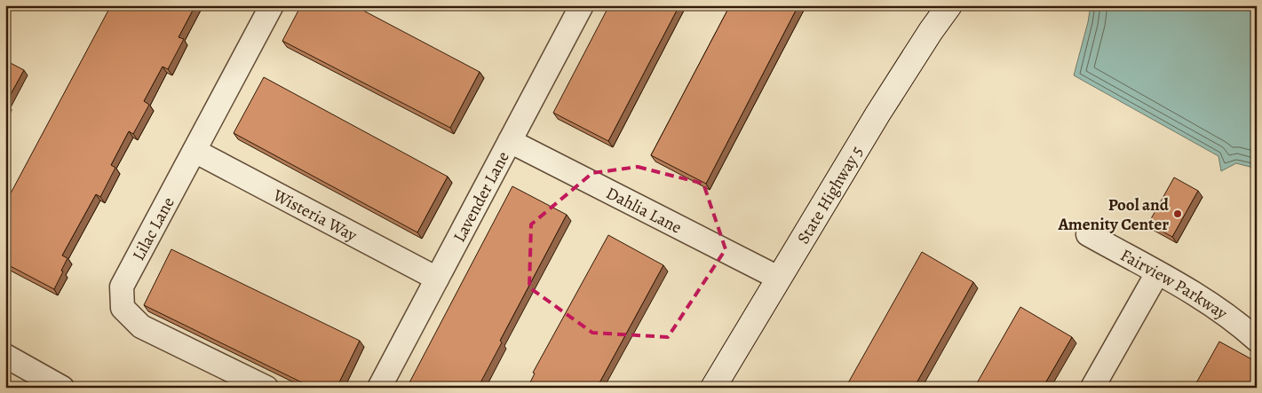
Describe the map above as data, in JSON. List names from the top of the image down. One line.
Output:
{"streets":{"main road":["State Highway 5"],"street":["Lavender Lane","Dahlia Lane","Wisteria Way","Lilac Lane","Fairview Parkway"]},"crossings":[["State Highway 5","Dahlia Lane"],["Lavender Lane","Dahlia Lane"],["Lavender Lane","Wisteria Way"],["Wisteria Way","Lilac Lane"]],"places":["Pool and Amenity Center"]}
